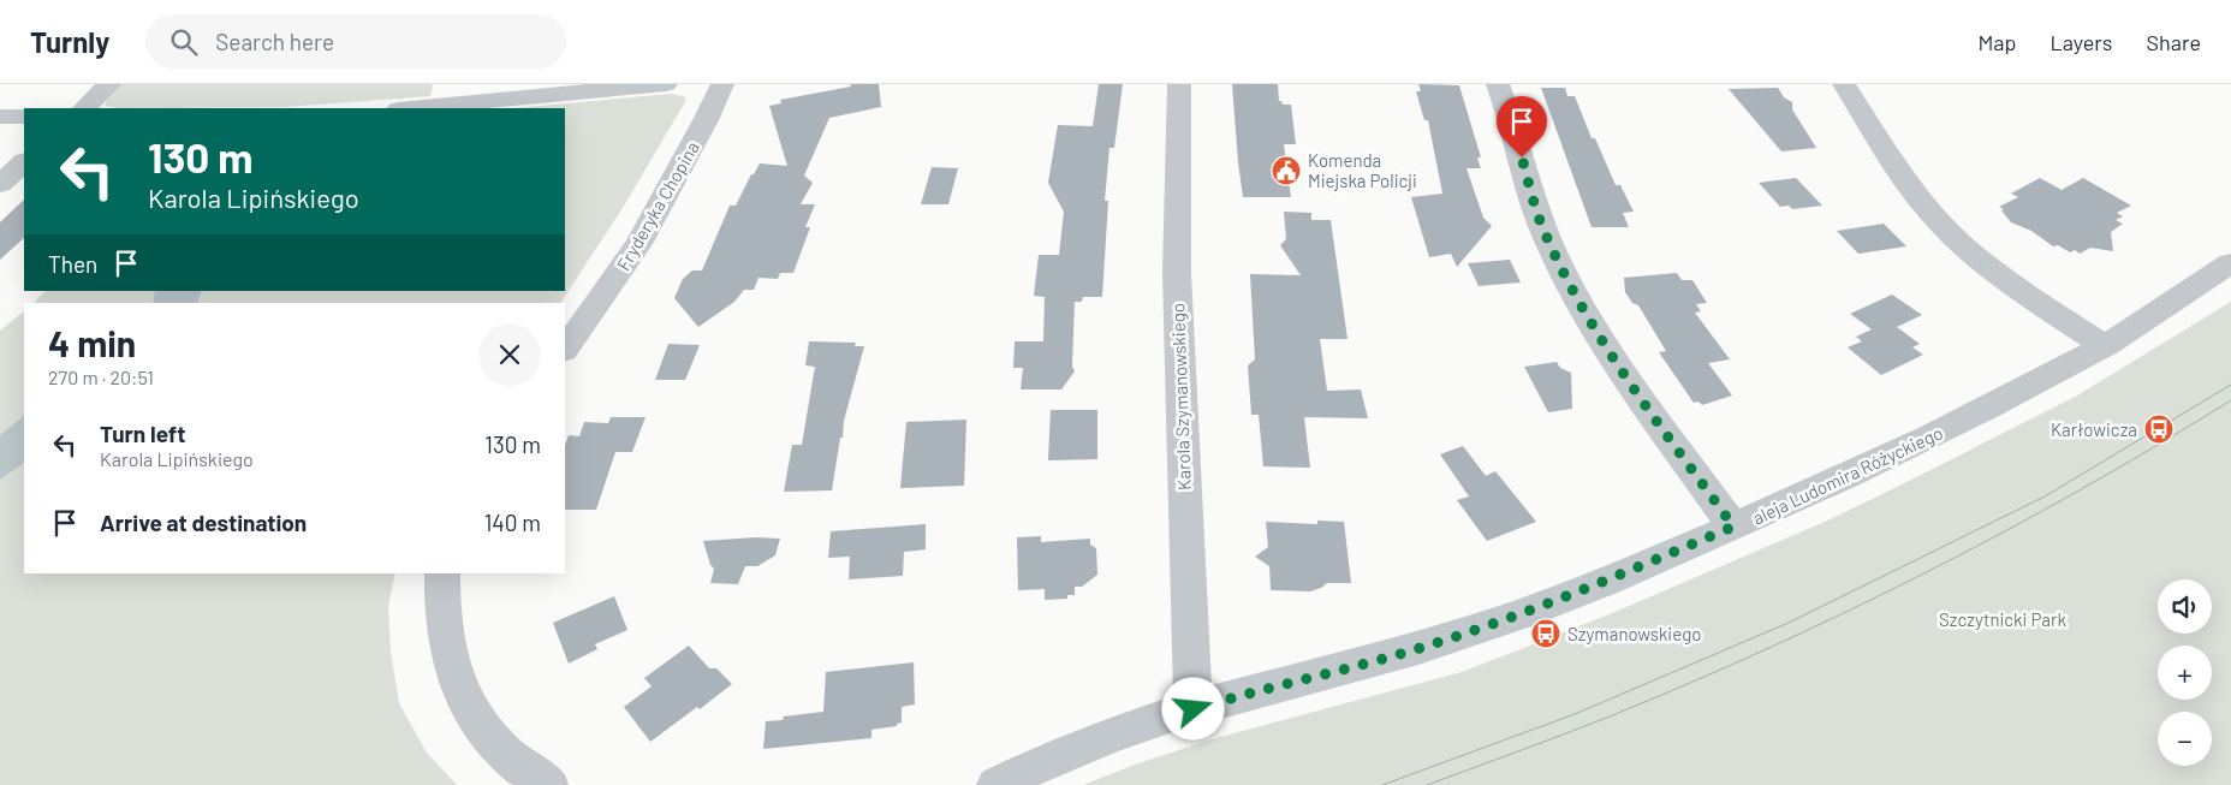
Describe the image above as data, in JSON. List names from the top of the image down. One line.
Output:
{"streets":{"street":["Fryderyka Chopina","Karola Szymanowskiego","aleja Ludomira Różyckiego"]},"crossings":[["Karola Szymanowskiego","aleja Ludomira Różyckiego"]],"parks":["Szczytnicki Park"],"places":{"public building":["Komenda Miejska Policji"],"bus stop":["Karłowicza","Szymanowskiego"]},"page":{"header":"Turnly","search":"Search here","nav":["Map","Layers","Share"],"turn":["130 m","Karola Lipińskiego"],"then":"Then","heading":["4 min","270 m · 20:51"],"list":[{"name":"Turn left","note":"Karola Lipińskiego","value":"130 m"},{"name":"Arrive at destination","value":"140 m"}],"map_buttons":["+","−"]}}
